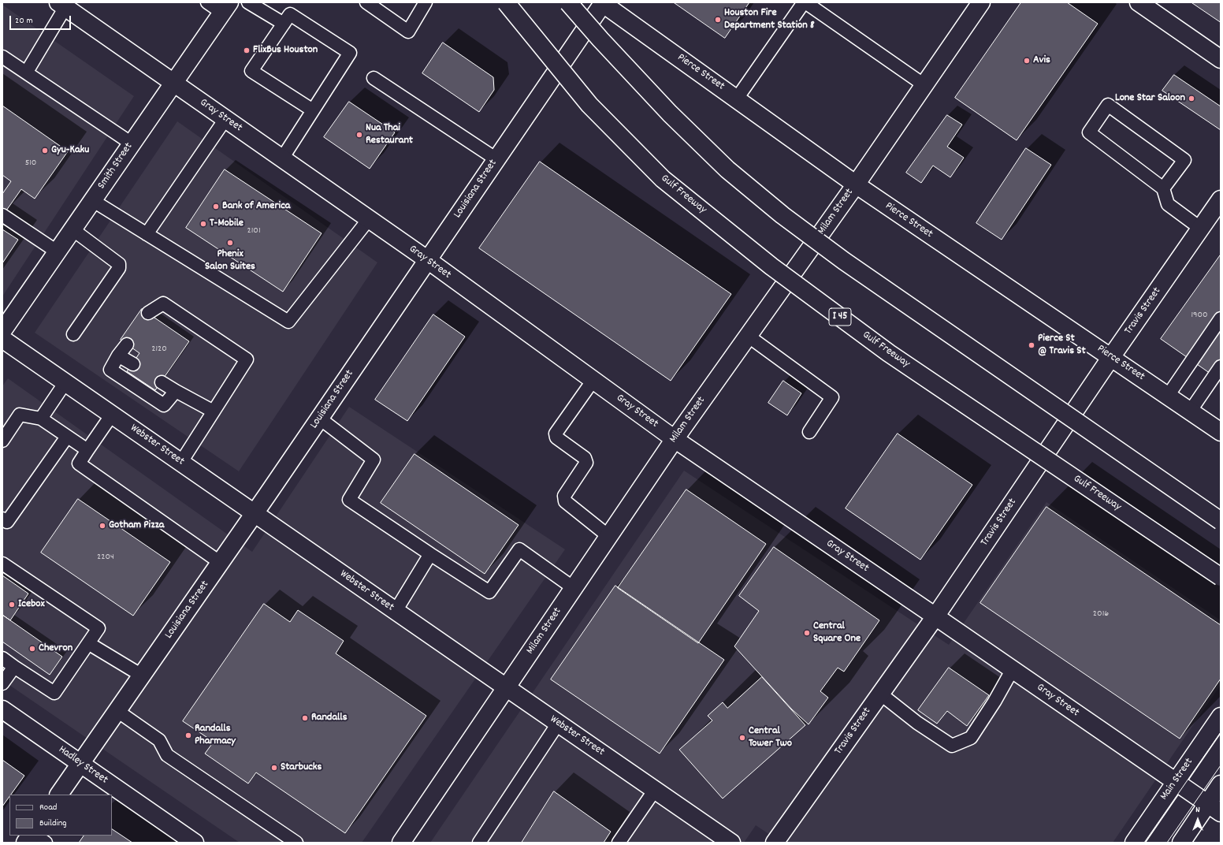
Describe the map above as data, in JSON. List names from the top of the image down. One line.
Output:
{"streets":{"main road":["Pierce Street","Gray Street","Smith Street","Louisiana Street","Gulf Freeway","Milam Street","Travis Street","I 45","Webster Street","Hadley Street","Main Street"]},"crossings":[["Pierce Street","Louisiana Street"],["Pierce Street","Milam Street"],["Pierce Street","Travis Street"],["Gray Street","Smith Street"],["Gray Street","Louisiana Street"],["Gray Street","Milam Street"],["Gray Street","Travis Street"],["Gray Street","Main Street"],["Louisiana Street","Webster Street"],["Louisiana Street","Hadley Street"],["Milam Street","Webster Street"]],"places":["Houston Fire Department Station 8","FlixBus Houston","Avis","Lone Star Saloon","Nua Thai Restaurant","Gyu-Kaku","Bank of America","T-Mobile","Phenix Salon Suites","Pierce St @ Travis St","Gotham Pizza","Icebox","Central Square One","Chevron","Randalls","Randalls Pharmacy","Central Tower Two","Starbucks"],"house_numbers":["510","2101","1900","2120","2204","2016"],"legend":["Road","Building"],"scale_bar":"20 m","north":"top"}
